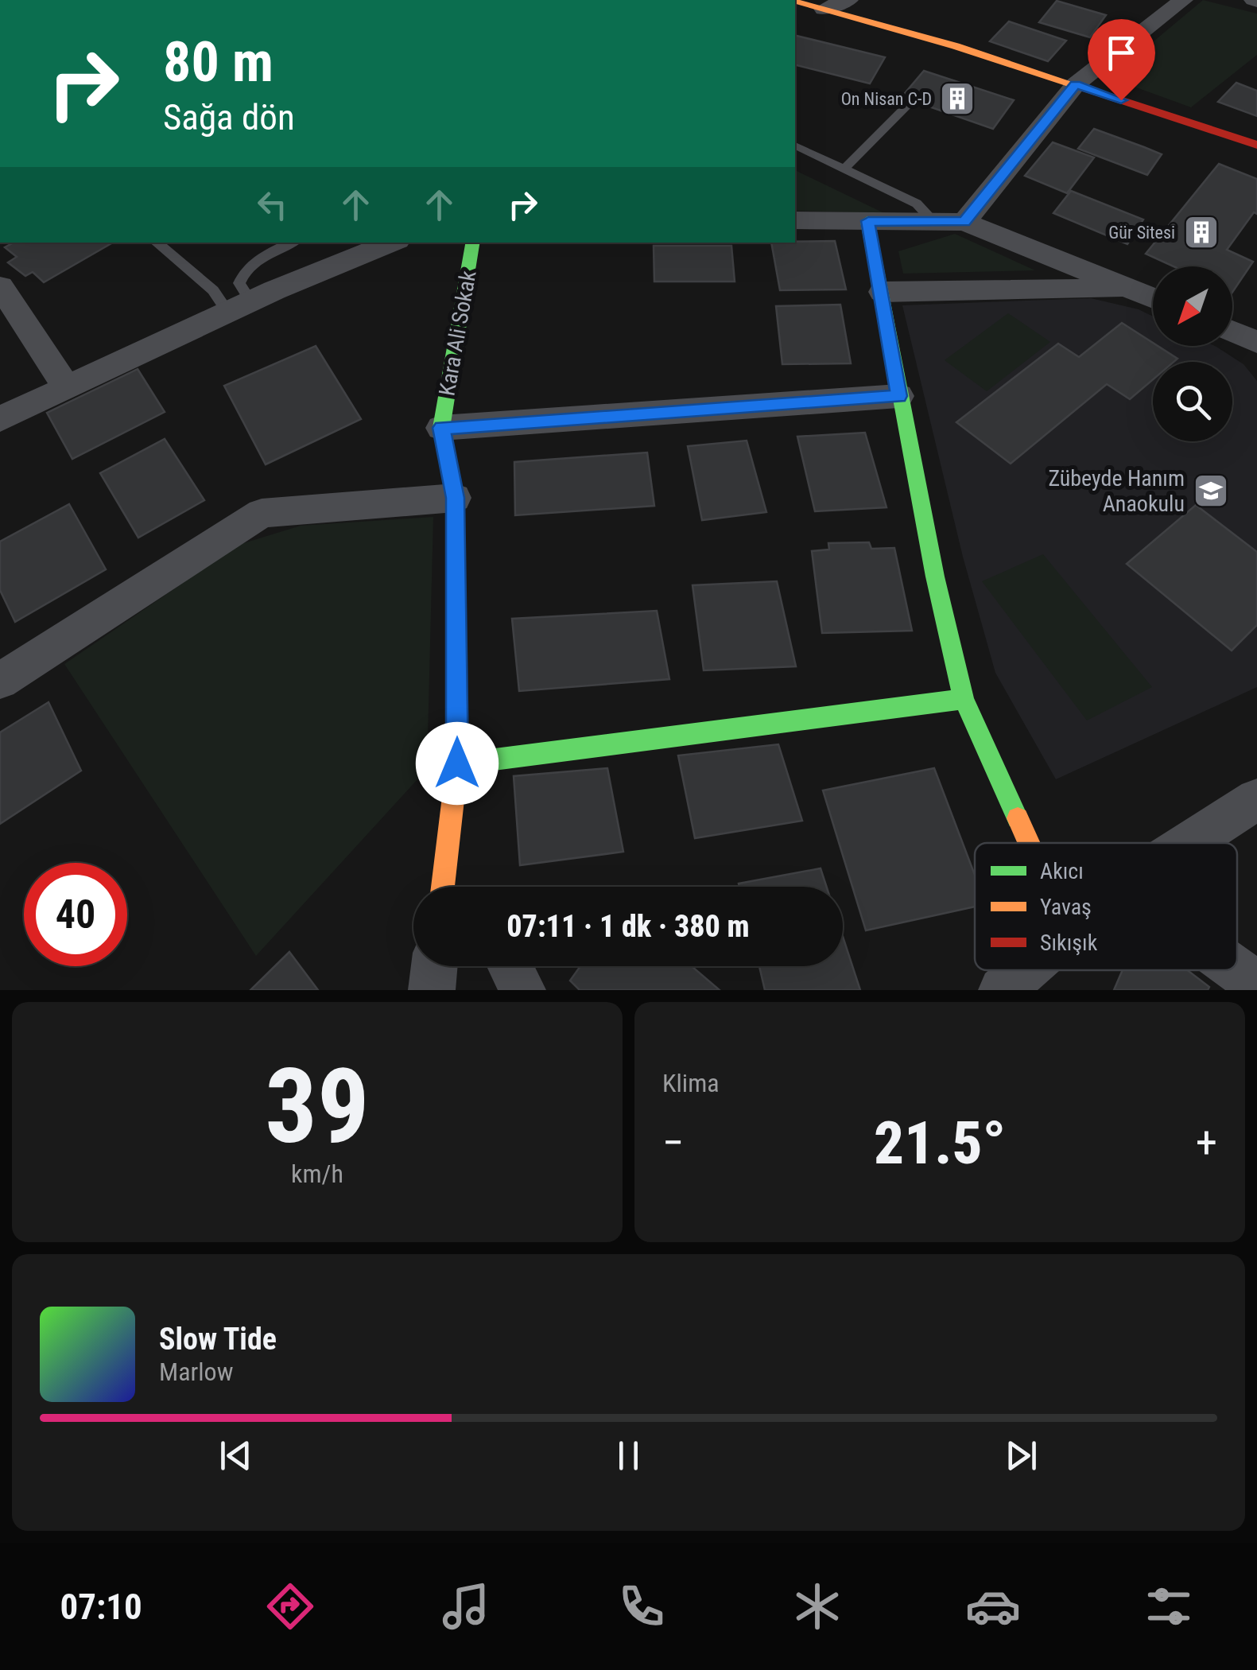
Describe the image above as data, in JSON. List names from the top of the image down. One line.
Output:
{"streets":{"street":["Kara Ali Sokak"]},"places":{"building":["On Nisan C-D","Gür Sitesi"],"school or university":["Zübeyde Hanım Anaokulu"]},"legend":["Akıcı","Yavaş","Sıkışık"],"north":"bottom left","page":{"turn":["80 m","Sağa dön"],"limit":"40","trip":"07:11 · 1 dk · 380 m","tile":[["39","km/h"],"Klima"],"heat":["−","21.5°","+"],"song":["Slow Tide","Marlow"],"tabs":"07:10"}}
